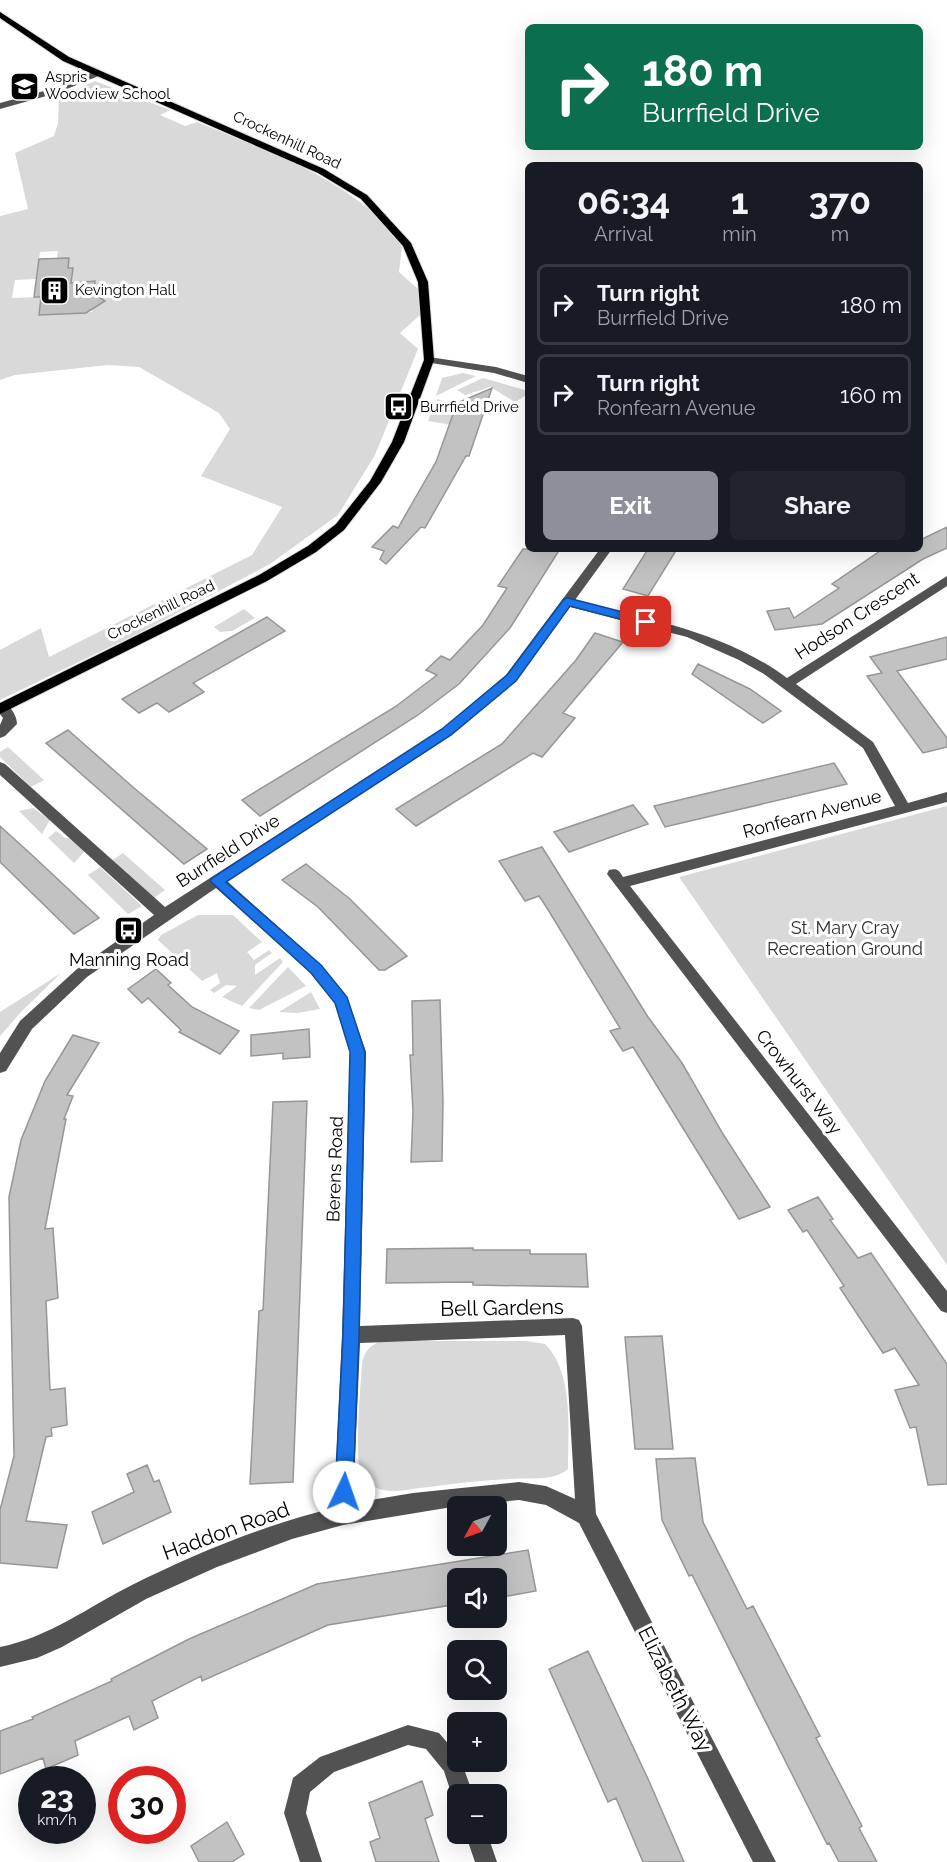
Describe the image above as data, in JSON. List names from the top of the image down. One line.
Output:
{"streets":{"main road":["Crockenhill Road"],"street":["Hodson Crescent","Ronfearn Avenue","Burrfield Drive","Crowhurst Way","Berens Road","Bell Gardens","Haddon Road","Elizabeth Way"]},"crossings":[["Hodson Crescent","Ronfearn Avenue"],["Ronfearn Avenue","Burrfield Drive"],["Ronfearn Avenue","Crowhurst Way"],["Burrfield Drive","Berens Road"],["Berens Road","Bell Gardens"],["Berens Road","Haddon Road"],["Bell Gardens","Haddon Road"],["Bell Gardens","Elizabeth Way"],["Haddon Road","Elizabeth Way"]],"parks":["St. Mary Cray Recreation Ground"],"places":{"school or university":["Aspris Woodview School"],"building":["Kevington Hall"],"bus stop":["Burrfield Drive","Manning Road"]},"north":"bottom left","page":{"turn":["180 m","Burrfield Drive"],"eta":["06:34","Arrival","1","min","370","m"],"list":[{"name":"Turn right","note":"Burrfield Drive","value":"180 m"},{"name":"Turn right","note":"Ronfearn Avenue","value":"160 m"}],"buttons":["Exit","Share"],"map_buttons":["+","−"],"speed":"23 km/h","limit":"30"}}
